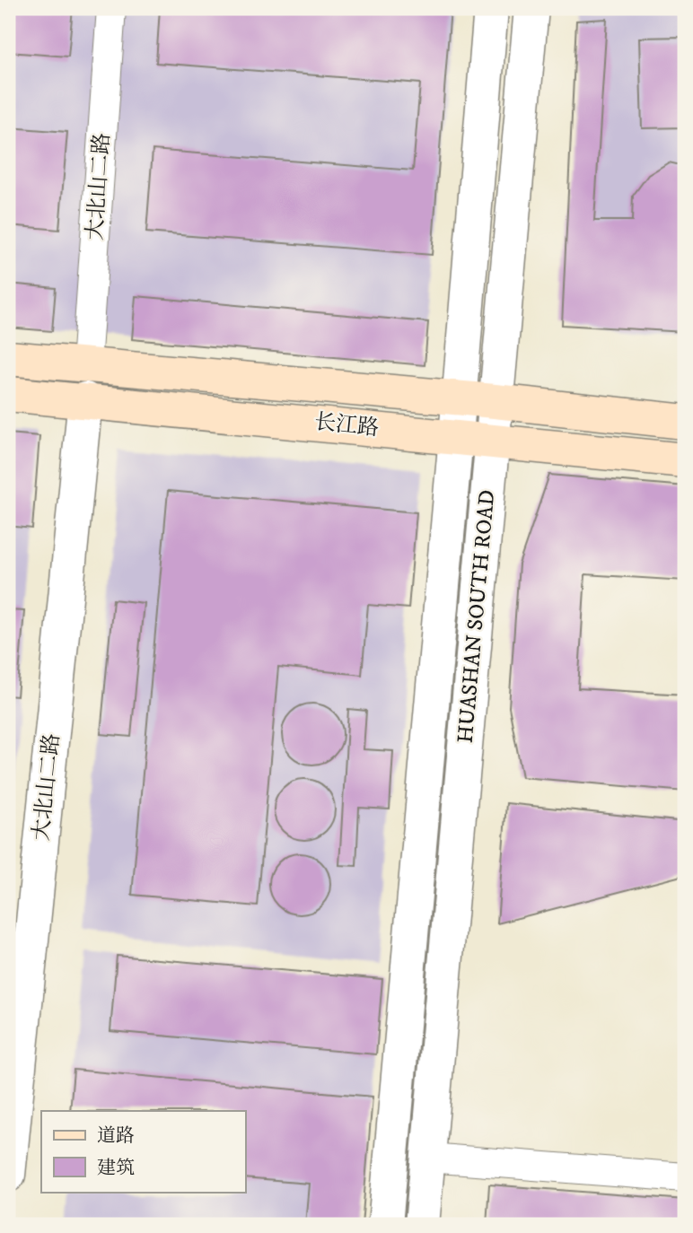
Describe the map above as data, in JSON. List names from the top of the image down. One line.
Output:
{"streets":{"main road":["长江路"],"street":["大北山二路","HUASHAN SOUTH ROAD"]},"crossings":[["大北山二路","长江路"],["长江路","HUASHAN SOUTH ROAD"]],"legend":["道路","建筑"]}
